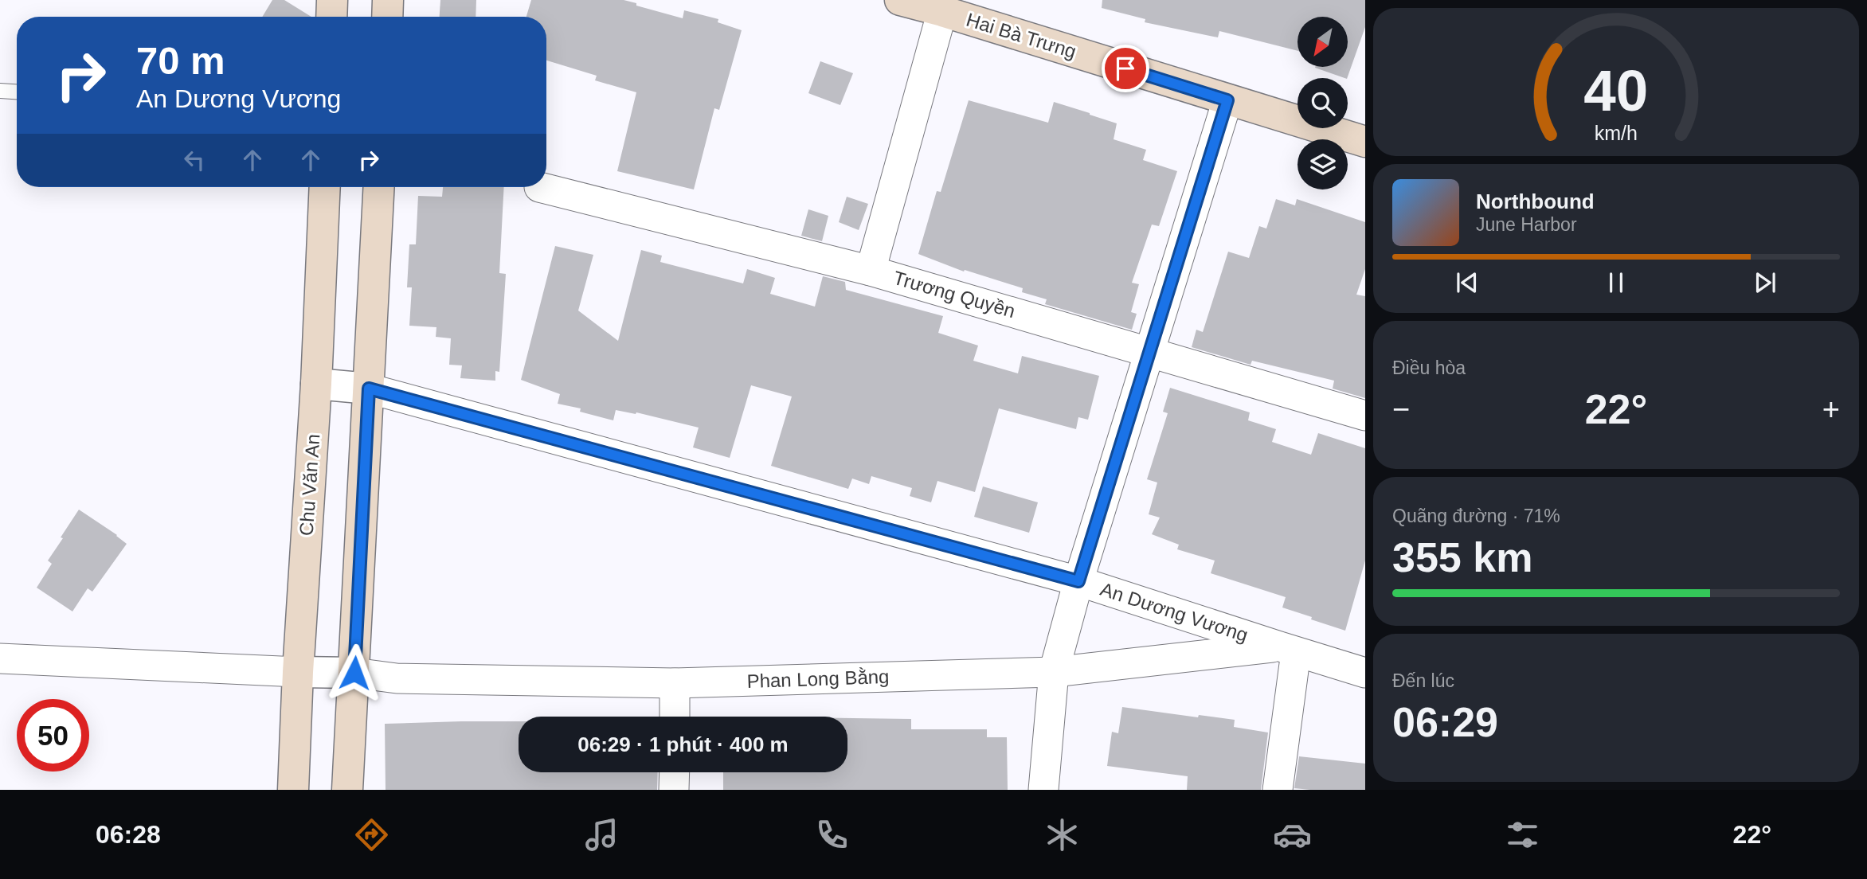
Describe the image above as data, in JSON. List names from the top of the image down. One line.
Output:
{"streets":{"main road":["Hai Bà Trưng","Chu Văn An"],"street":["Trương Quyền","An Dương Vương","Phan Long Bằng"]},"crossings":[["An Dương Vương","Phan Long Bằng"]],"north":"bottom left","page":{"turn":["70 m","An Dương Vương"],"song":["Northbound","June Harbor"],"tile":["Điều hòa",["Quãng đường · 71%","355 km"],["Đến lúc","06:29"]],"heat":["−","22°","+"],"limit":"50","trip":"06:29 · 1 phút · 400 m","tabs":["06:28","22°"],"gauge":["40","km/h"]}}
